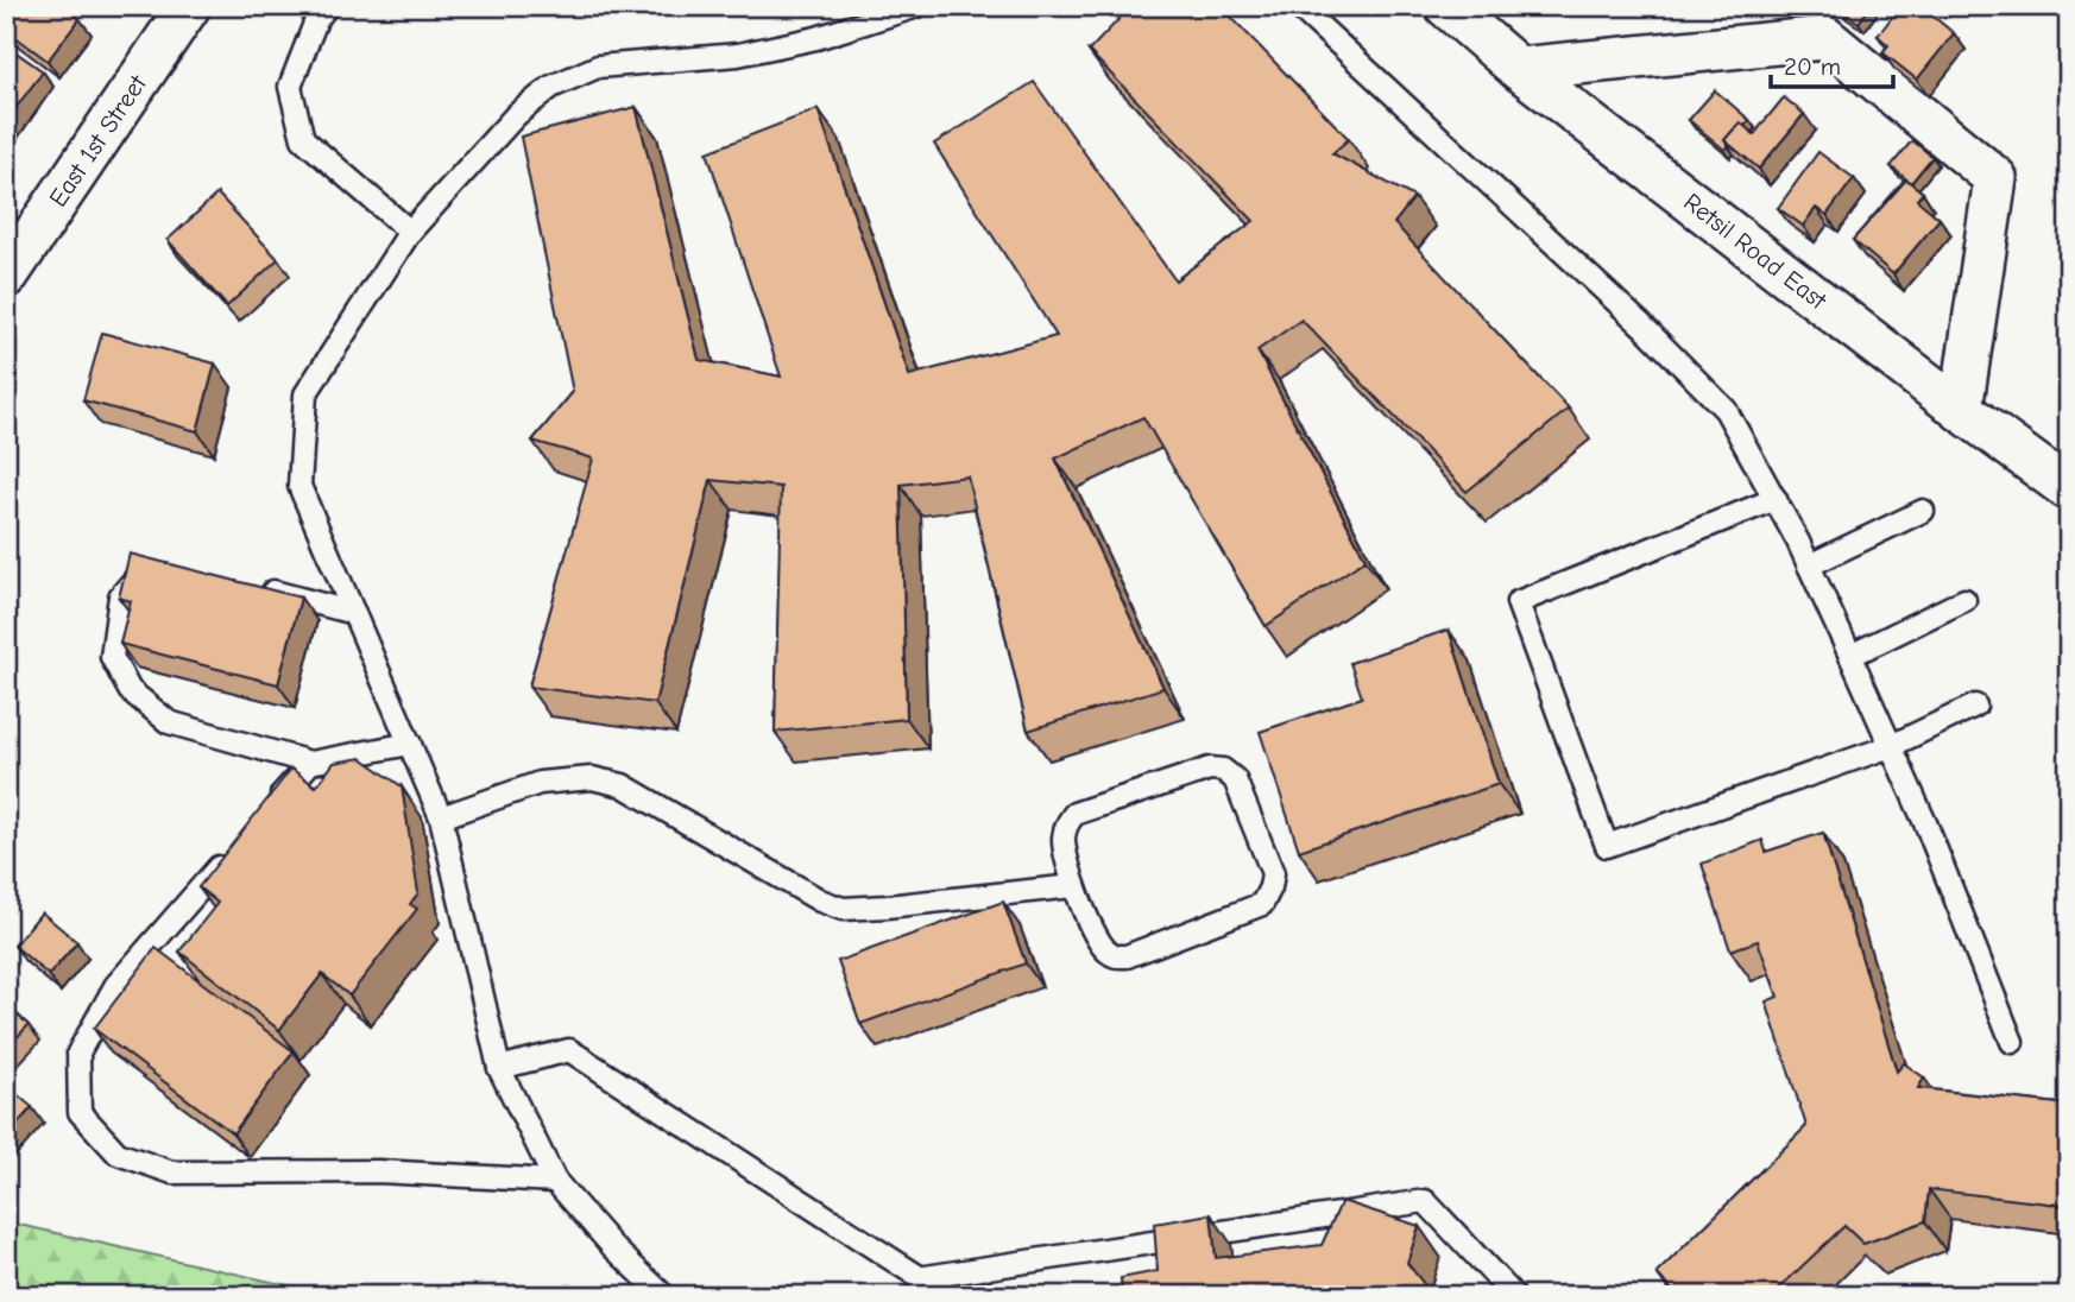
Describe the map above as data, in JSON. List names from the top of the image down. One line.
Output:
{"streets":{"street":["East 1st Street","Retsil Road East"]},"scale_bar":"20 m"}
